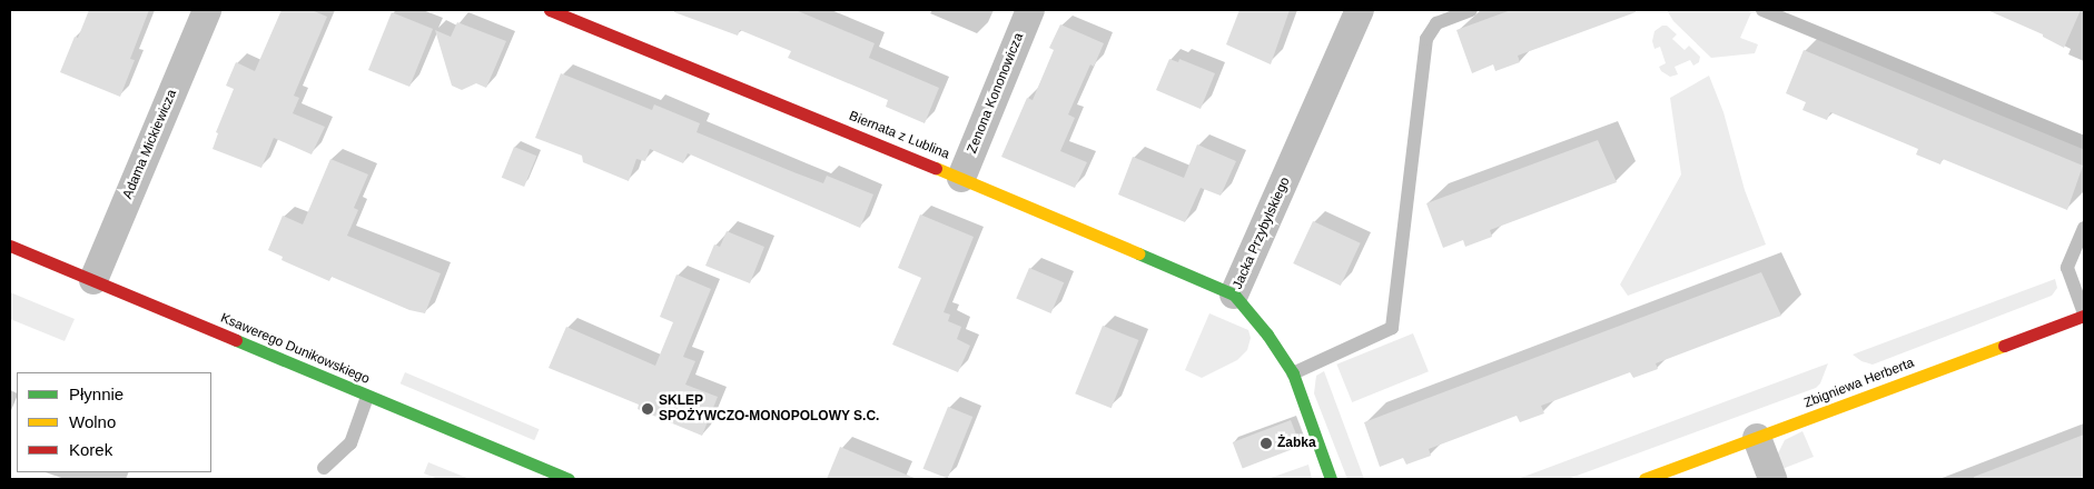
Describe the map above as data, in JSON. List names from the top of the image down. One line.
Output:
{"streets":{"street":["Zenona Kononowicza","Biernata z Lublina","Adama Mickiewicza","Jacka Przybylskiego","Ksawerego Dunikowskiego","Zbigniewa Herberta"]},"crossings":[["Zenona Kononowicza","Biernata z Lublina"],["Biernata z Lublina","Jacka Przybylskiego"],["Adama Mickiewicza","Ksawerego Dunikowskiego"]],"places":["SKLEP SPOŻYWCZO-MONOPOLOWY S.C.","Żabka"],"legend":["Płynnie","Wolno","Korek"]}
